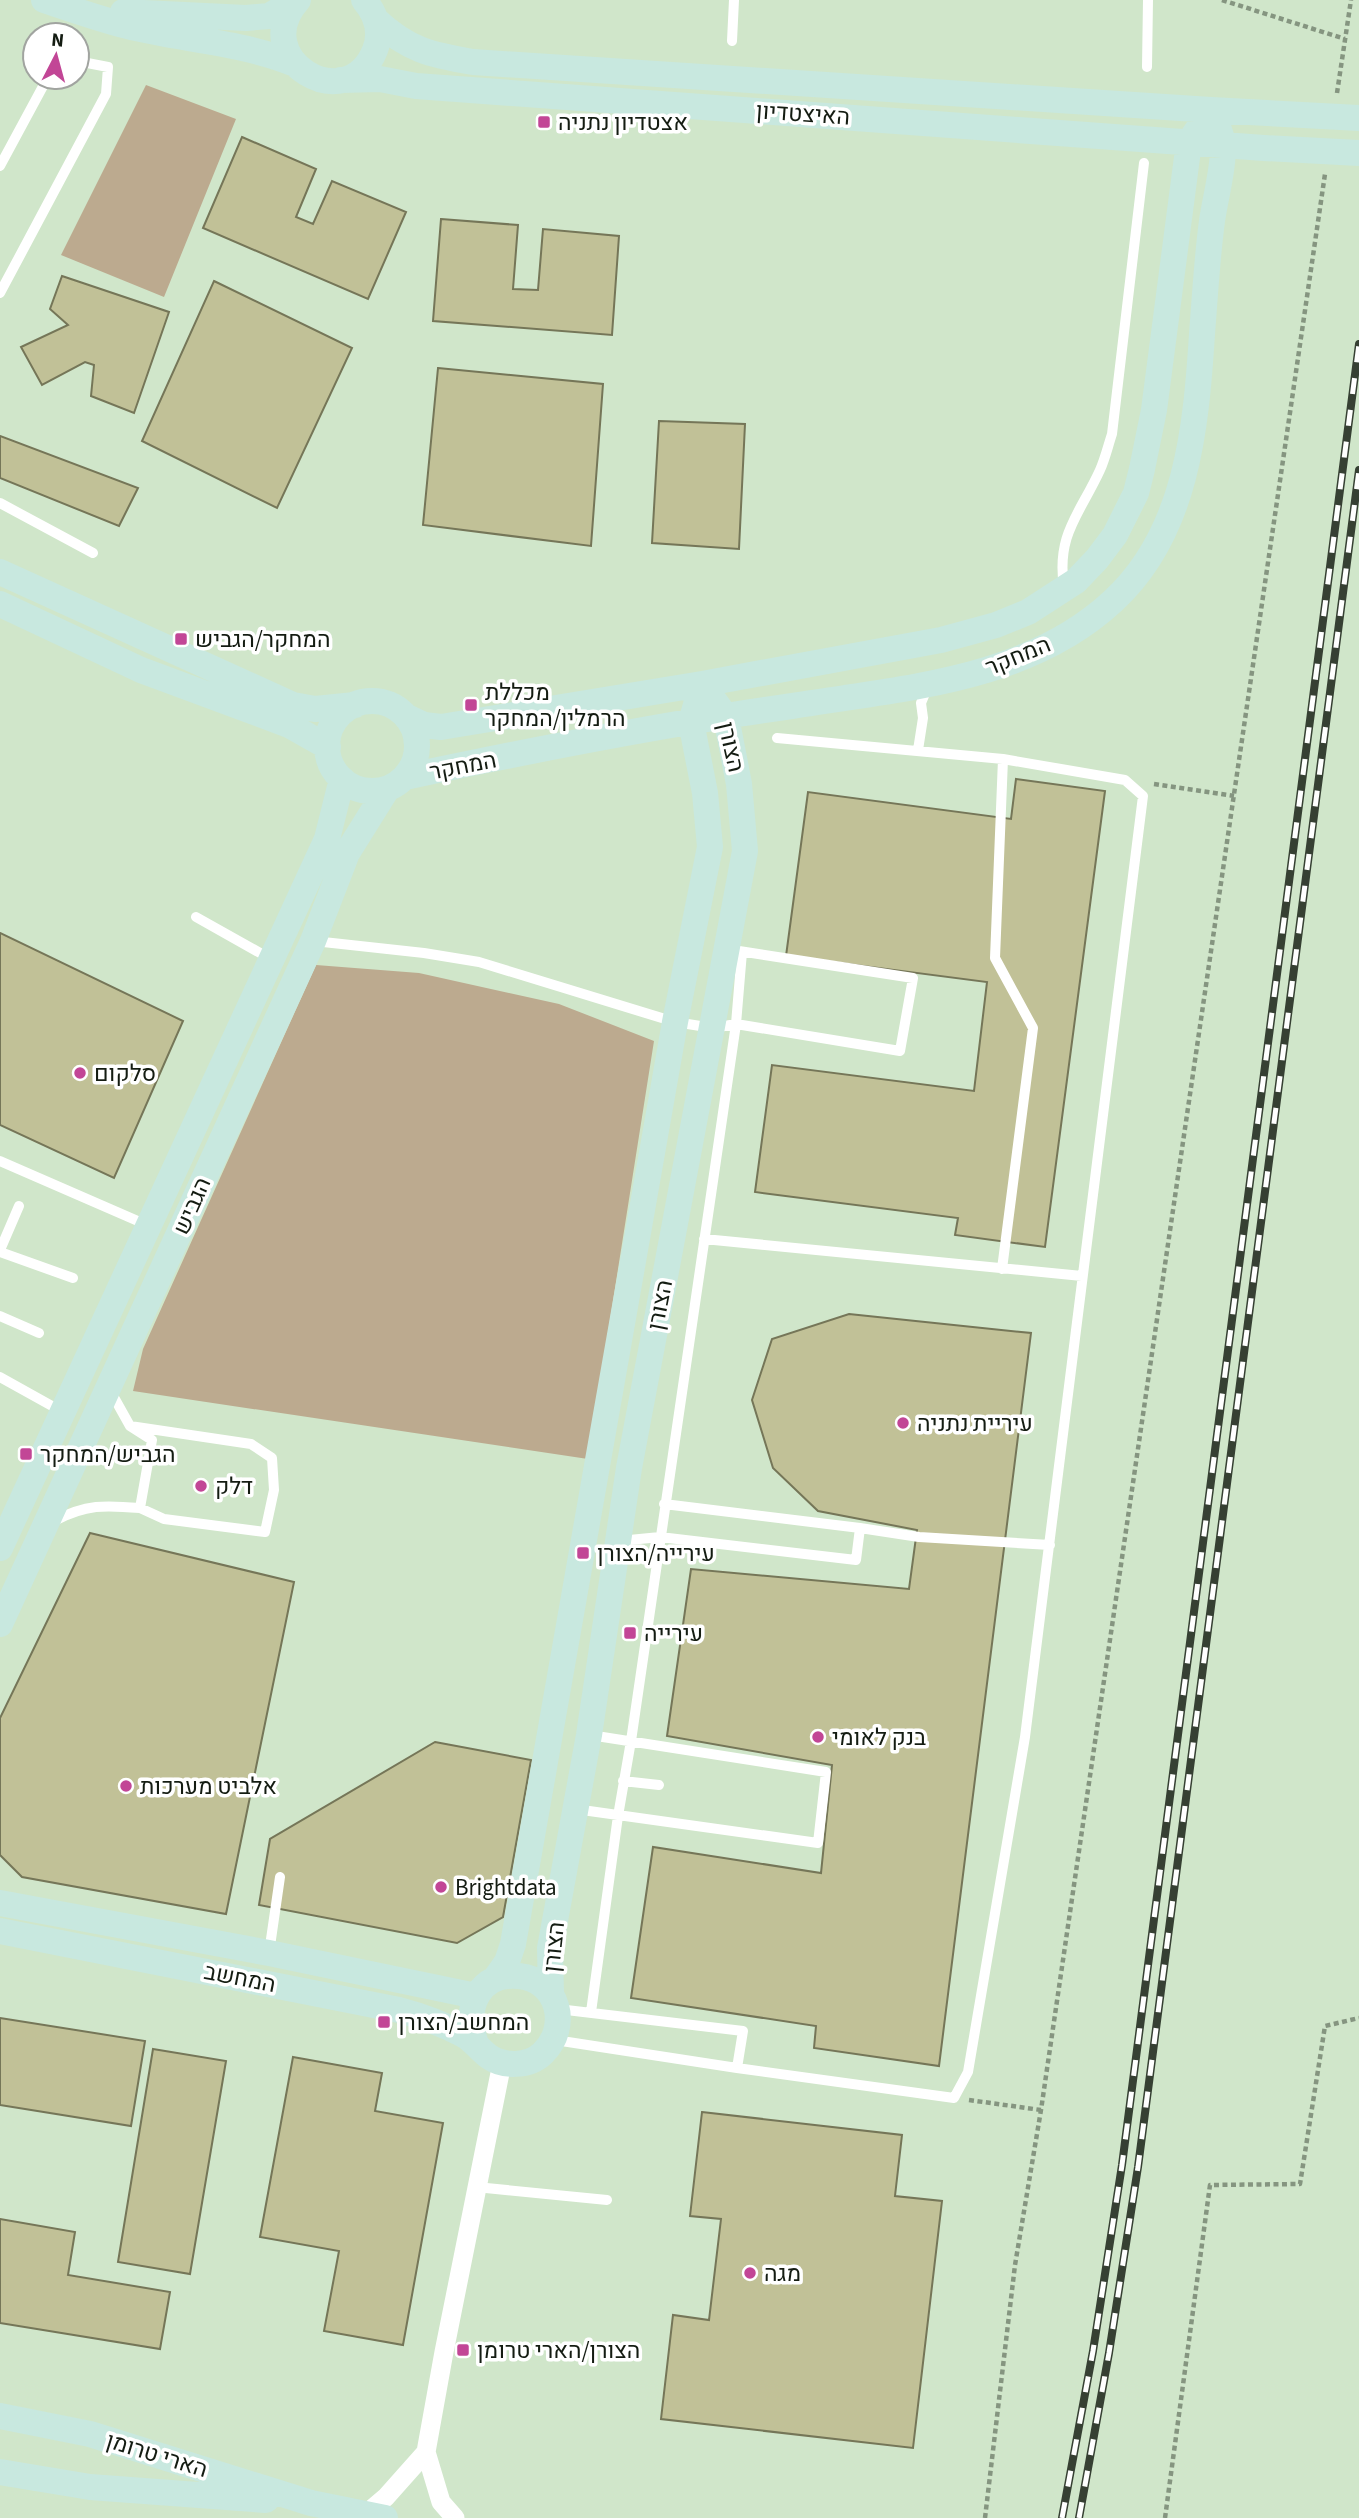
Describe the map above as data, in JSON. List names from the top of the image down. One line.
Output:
{"streets":{"street":["האיצטדיון","המחקר","הצורן","הגביש","המחשב","הארי טרומן"]},"crossings":[["האיצטדיון","המחקר"],["המחקר","הצורן"],["המחקר","הגביש"],["הצורן","המחשב"]],"places":{"transit":["אצטדיון נתניה","המחקר/הגביש","מכללת הרמלין/המחקר","הגביש/המחקר","עירייה/הצורן","עירייה","המחשב/הצורן","הצורן/הארי טרומן"],"other":["סלקום","עיריית נתניה","דלק","בנק לאומי","אלביט מערכות","Brightdata","מגה"]},"north":"top"}
